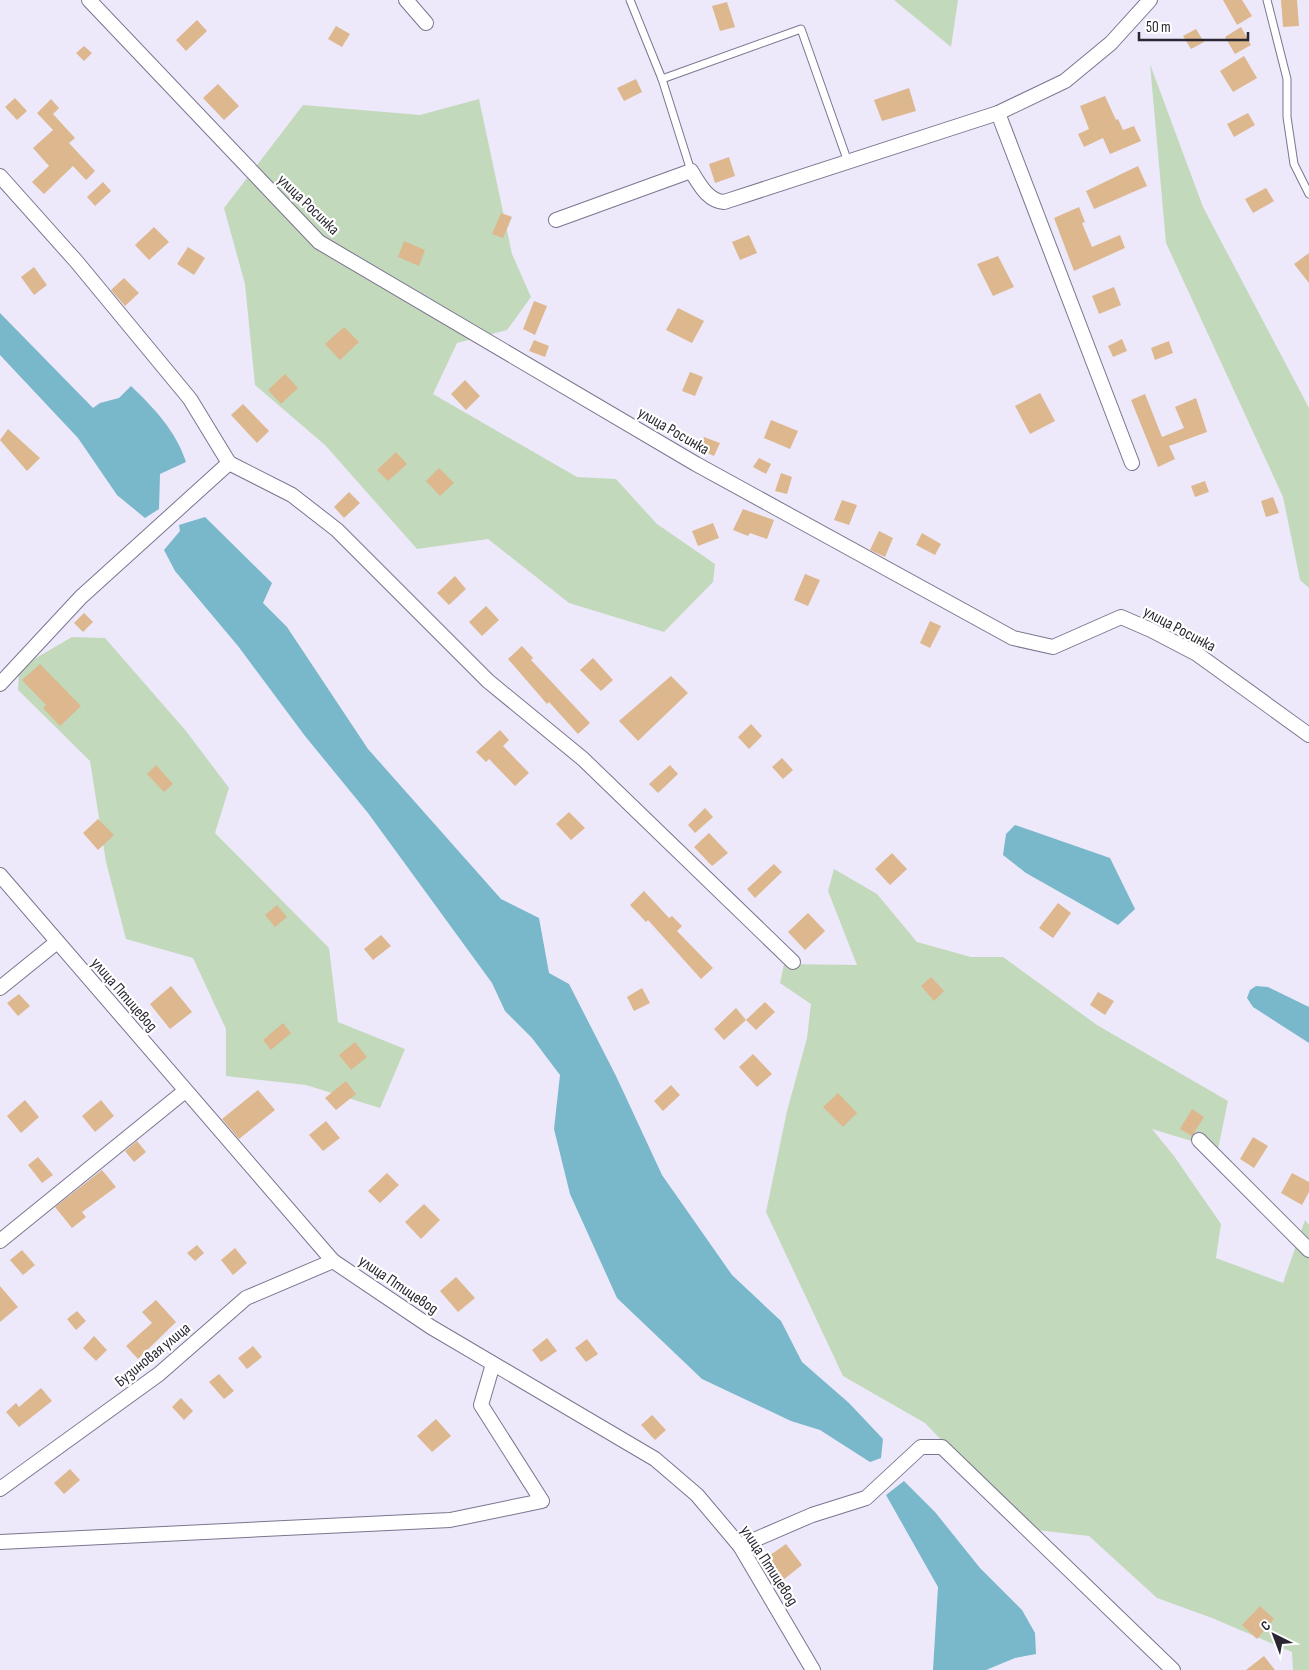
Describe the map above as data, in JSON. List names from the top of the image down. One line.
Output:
{"streets":{"street":["улица Росинка","улица Птицевод","Бузиновая улица"]},"crossings":[["улица Птицевод","Бузиновая улица"]],"scale_bar":"50 m","north":"top left"}
